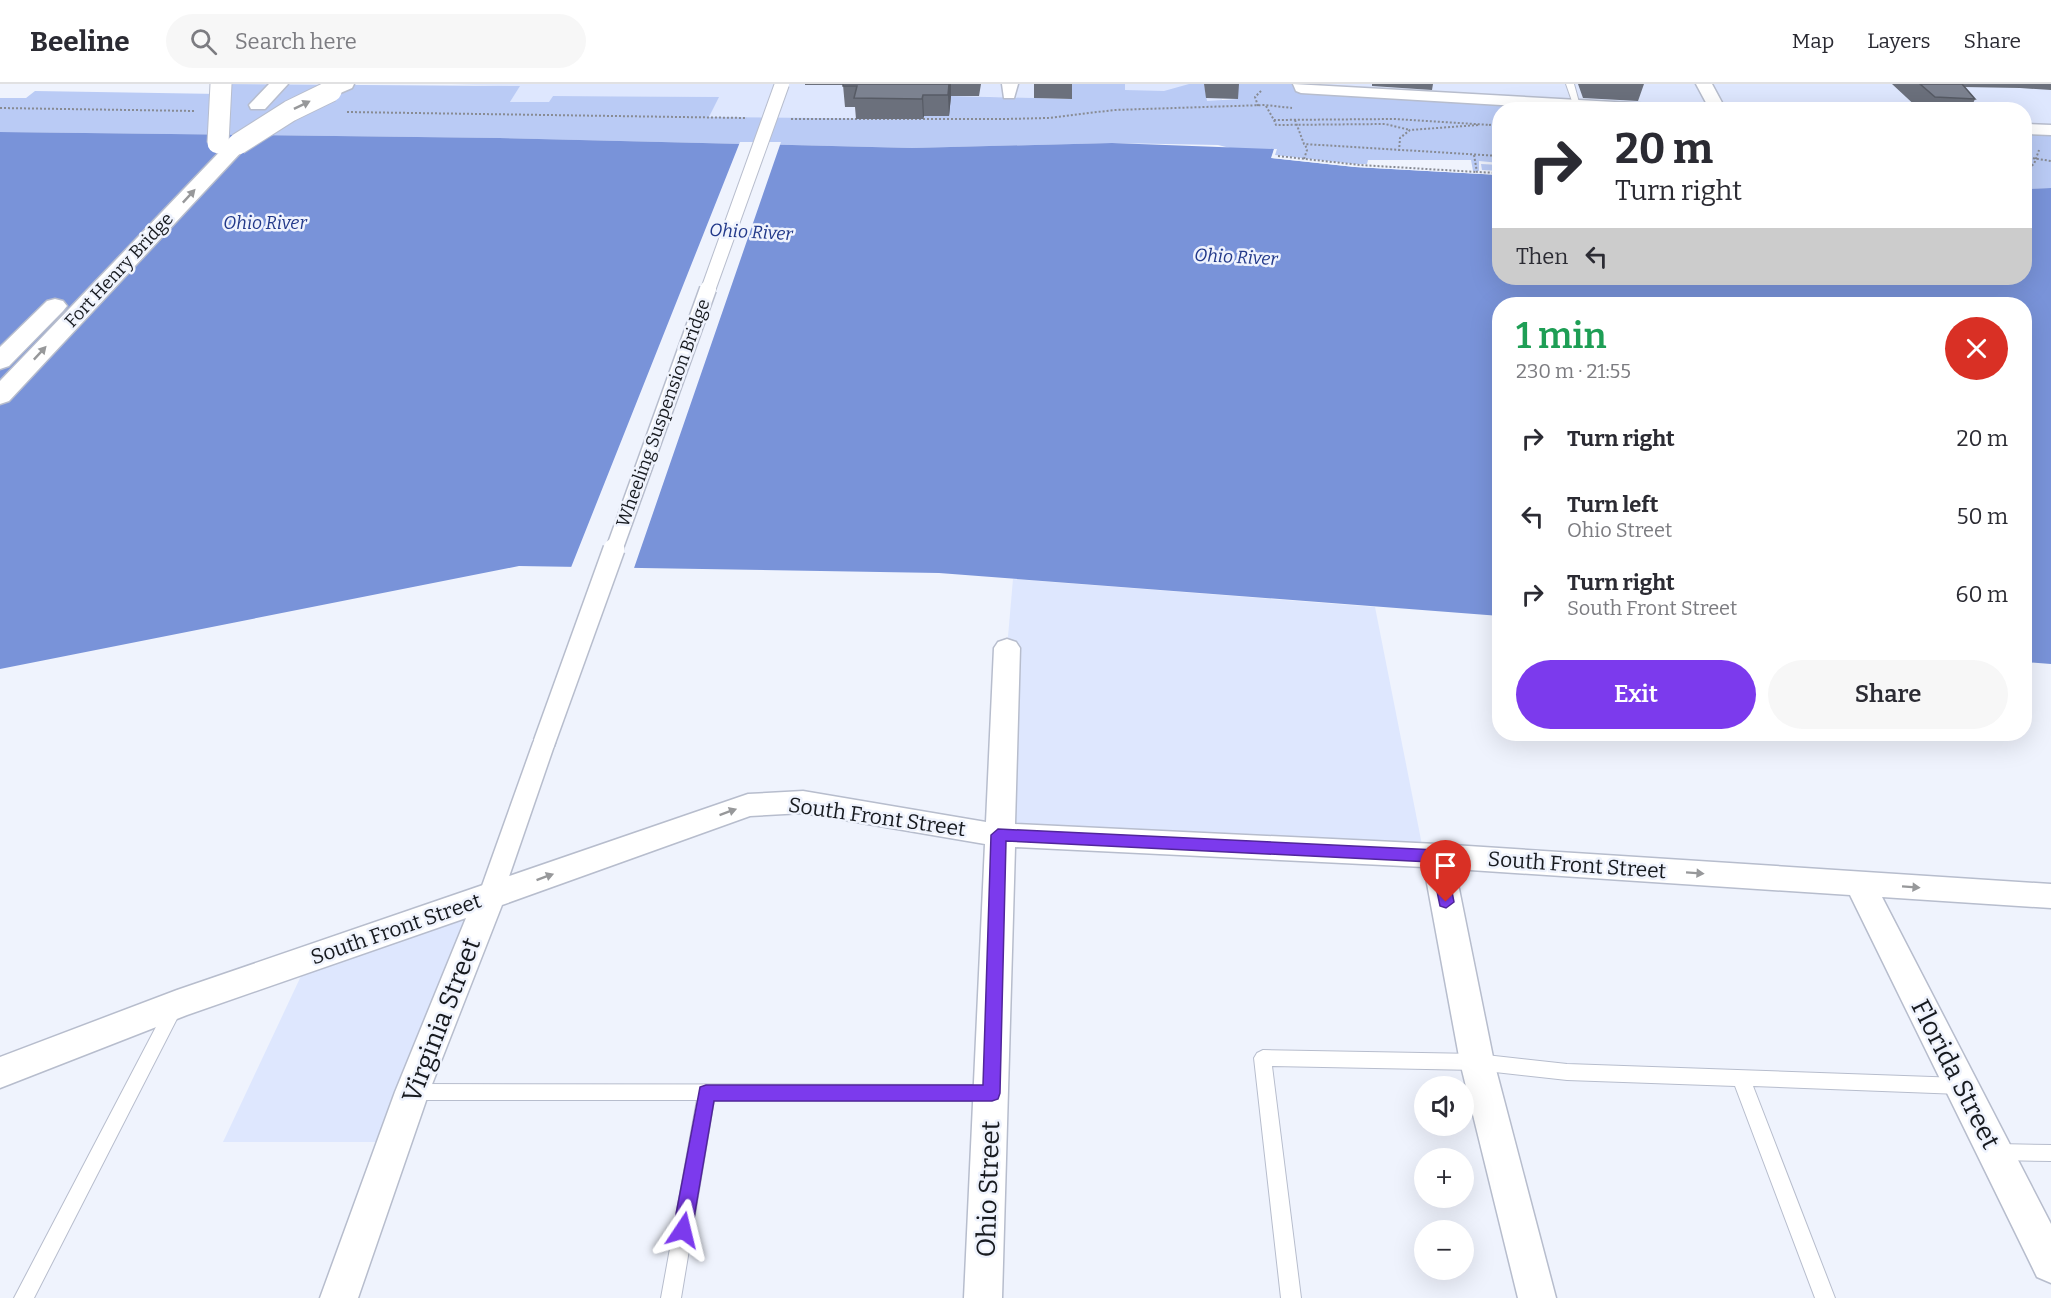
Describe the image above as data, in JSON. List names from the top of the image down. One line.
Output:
{"streets":{"highway":["Fort Henry Bridge"],"street":["Wheeling Suspension Bridge","South Front Street","Virginia Street","Florida Street","Ohio Street"]},"crossings":[["Wheeling Suspension Bridge","Virginia Street"],["South Front Street","Virginia Street"],["South Front Street","Florida Street"],["South Front Street","Ohio Street"]],"one_way":["South Front Street"],"water":["Ohio River"],"page":{"header":"Beeline","search":"Search here","nav":["Map","Layers","Share"],"turn":["20 m","Turn right"],"then":"Then","heading":["1 min","230 m · 21:55"],"list":[{"name":"Turn right","value":"20 m"},{"name":"Turn left","note":"Ohio Street","value":"50 m"},{"name":"Turn right","note":"South Front Street","value":"60 m"}],"buttons":["Exit","Share"],"map_buttons":["+","−"]}}
